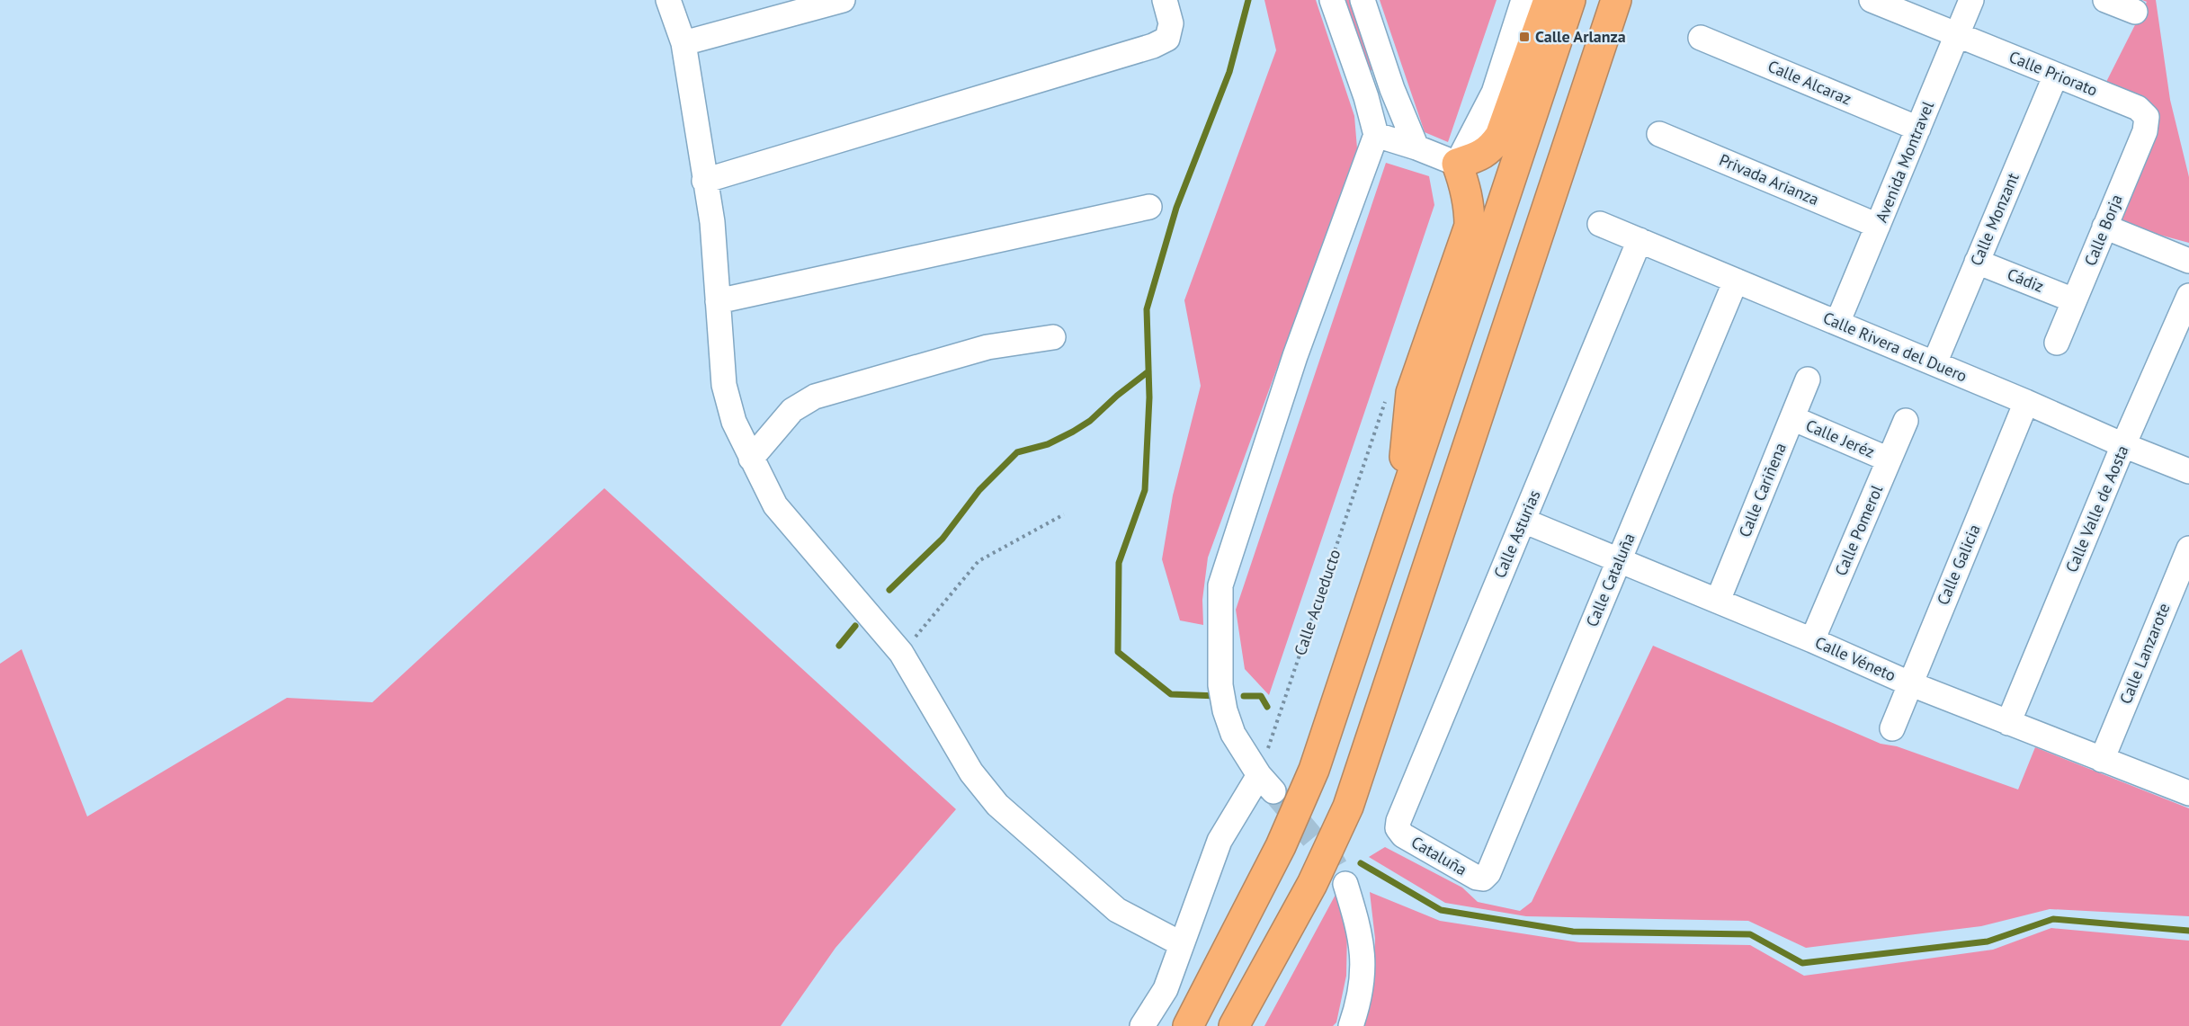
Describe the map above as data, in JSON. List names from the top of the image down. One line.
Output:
{"streets":{"street":["Calle Priorato","Calle Alcaraz","Avenida Montravel","Privada Arianza","Calle Monzant","Calle Borja","Cádiz","Calle Rivera del Duero","Calle Jeréz","Calle Cariñena","Calle Valle de Aosta","Calle Pomerol","Calle Asturias","Calle Galicia","Calle Cataluña","Calle Lanzarote","Calle Véneto","Cataluña"],"path":["Calle Acueducto"]},"crossings":[["Calle Priorato","Avenida Montravel"],["Calle Priorato","Calle Monzant"],["Calle Priorato","Calle Borja"],["Calle Alcaraz","Avenida Montravel"],["Avenida Montravel","Privada Arianza"],["Avenida Montravel","Calle Rivera del Duero"],["Calle Monzant","Cádiz"],["Calle Monzant","Calle Rivera del Duero"],["Calle Borja","Cádiz"],["Calle Rivera del Duero","Calle Valle de Aosta"],["Calle Rivera del Duero","Calle Asturias"],["Calle Rivera del Duero","Calle Galicia"],["Calle Rivera del Duero","Calle Cataluña"],["Calle Jeréz","Calle Cariñena"],["Calle Jeréz","Calle Pomerol"],["Calle Cariñena","Calle Véneto"],["Calle Valle de Aosta","Calle Véneto"],["Calle Pomerol","Calle Véneto"],["Calle Asturias","Calle Véneto"],["Calle Asturias","Cataluña"],["Calle Galicia","Calle Véneto"],["Calle Cataluña","Calle Véneto"],["Calle Cataluña","Cataluña"],["Calle Lanzarote","Calle Véneto"]],"places":{"transit":["Calle Arlanza"]}}
